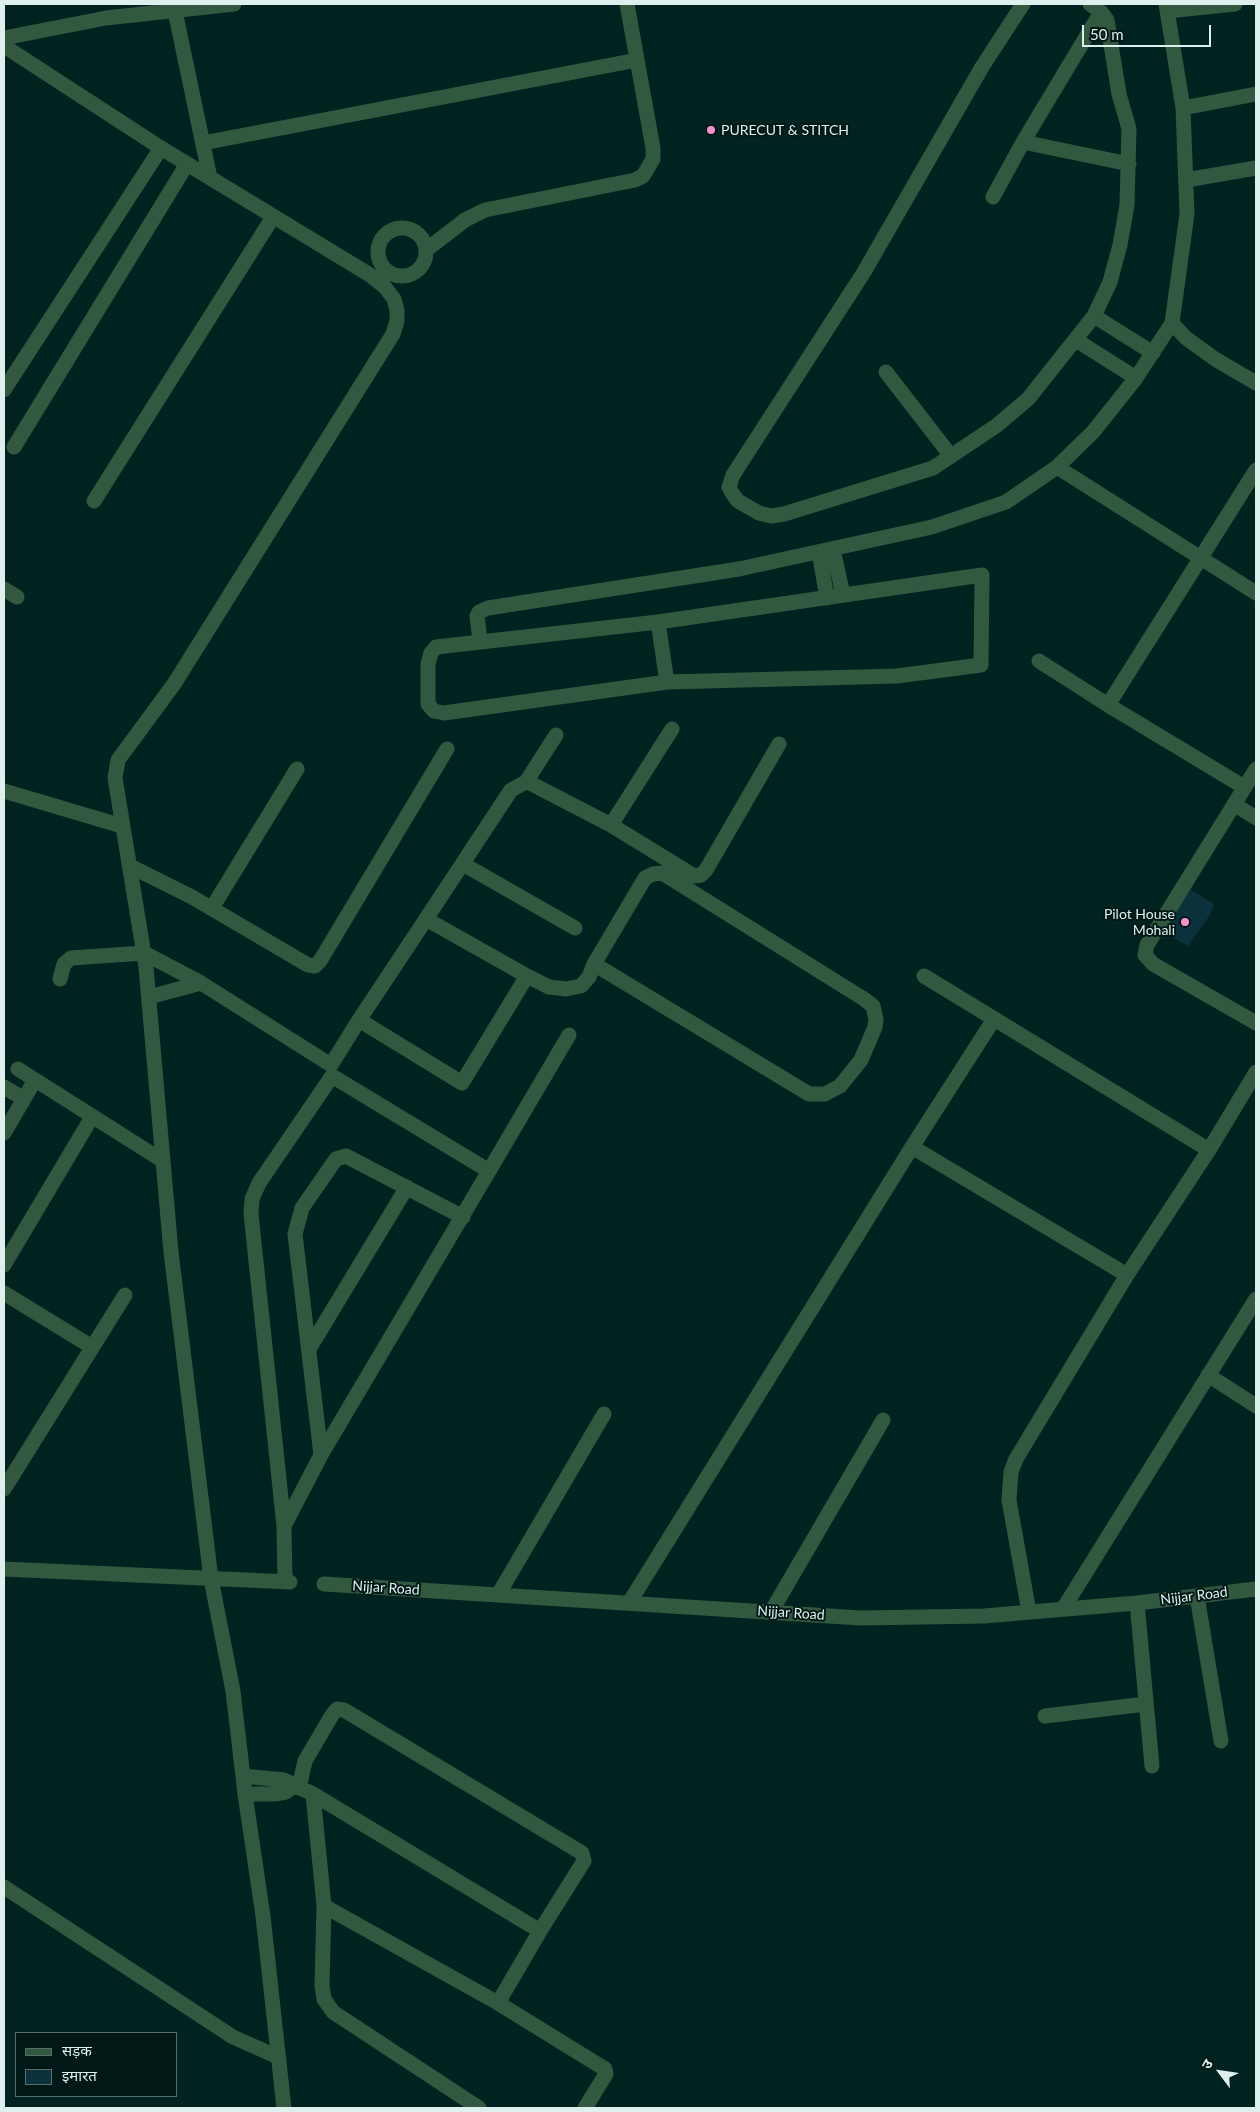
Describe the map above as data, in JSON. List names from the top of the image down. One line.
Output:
{"streets":{"street":["Nijjar Road"]},"places":["PURECUT & STITCH","Pilot House Mohali"],"legend":["सड़क","इमारत"],"scale_bar":"50 m","north":"top left"}
